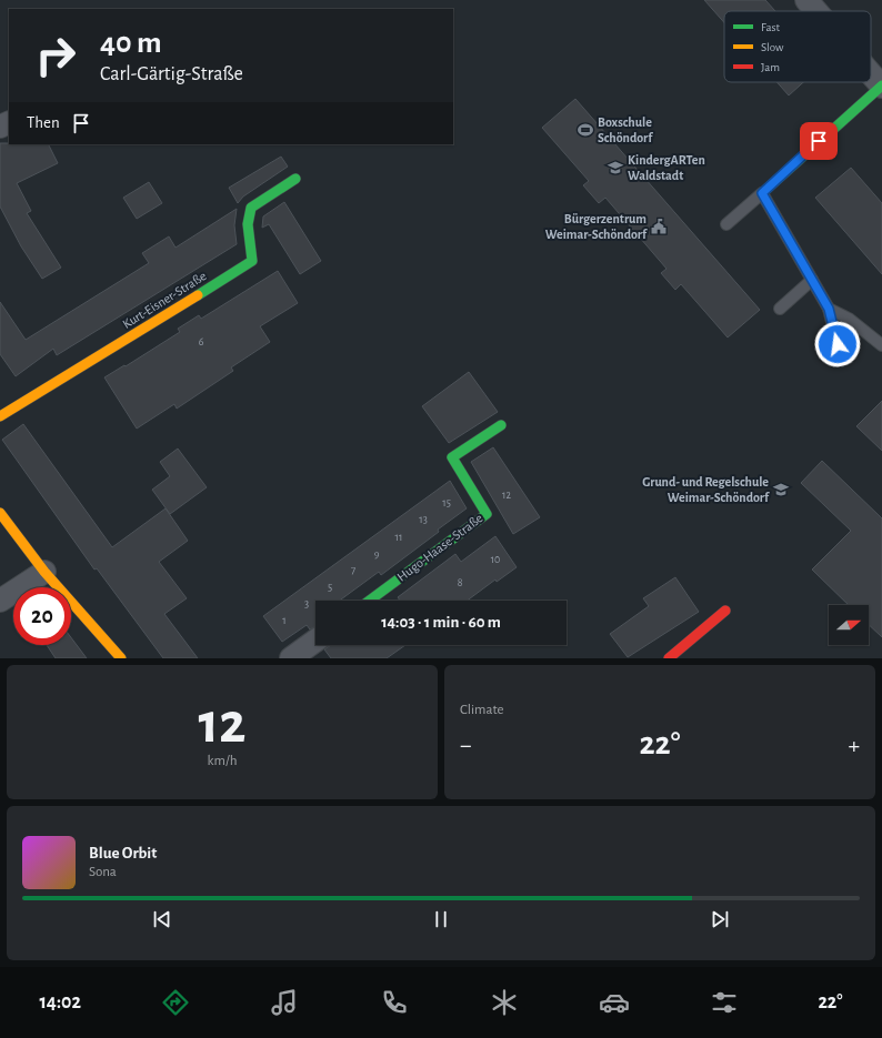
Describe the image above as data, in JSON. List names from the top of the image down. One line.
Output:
{"streets":{"street":["Kurt-Eisner-Straße","Hugo-Haase-Straße"]},"places":{"sports":["Boxschule Schöndorf"],"school or university":["KindergARTen Waldstadt","Grund- und Regelschule Weimar-Schöndorf"],"public building":["Bürgerzentrum Weimar-Schöndorf"]},"house_numbers":["6","12","15","13","11","9","10","7","8","5","3","1"],"legend":["Fast","Slow","Jam"],"north":"right","page":{"turn":["40 m","Carl-Gärtig-Straße"],"then":"Then","limit":"20","trip":"14:03 · 1 min · 60 m","tile":[["12","km/h"],"Climate"],"heat":["−","22°","+"],"song":["Blue Orbit","Sona"],"tabs":["14:02","22°"]}}
